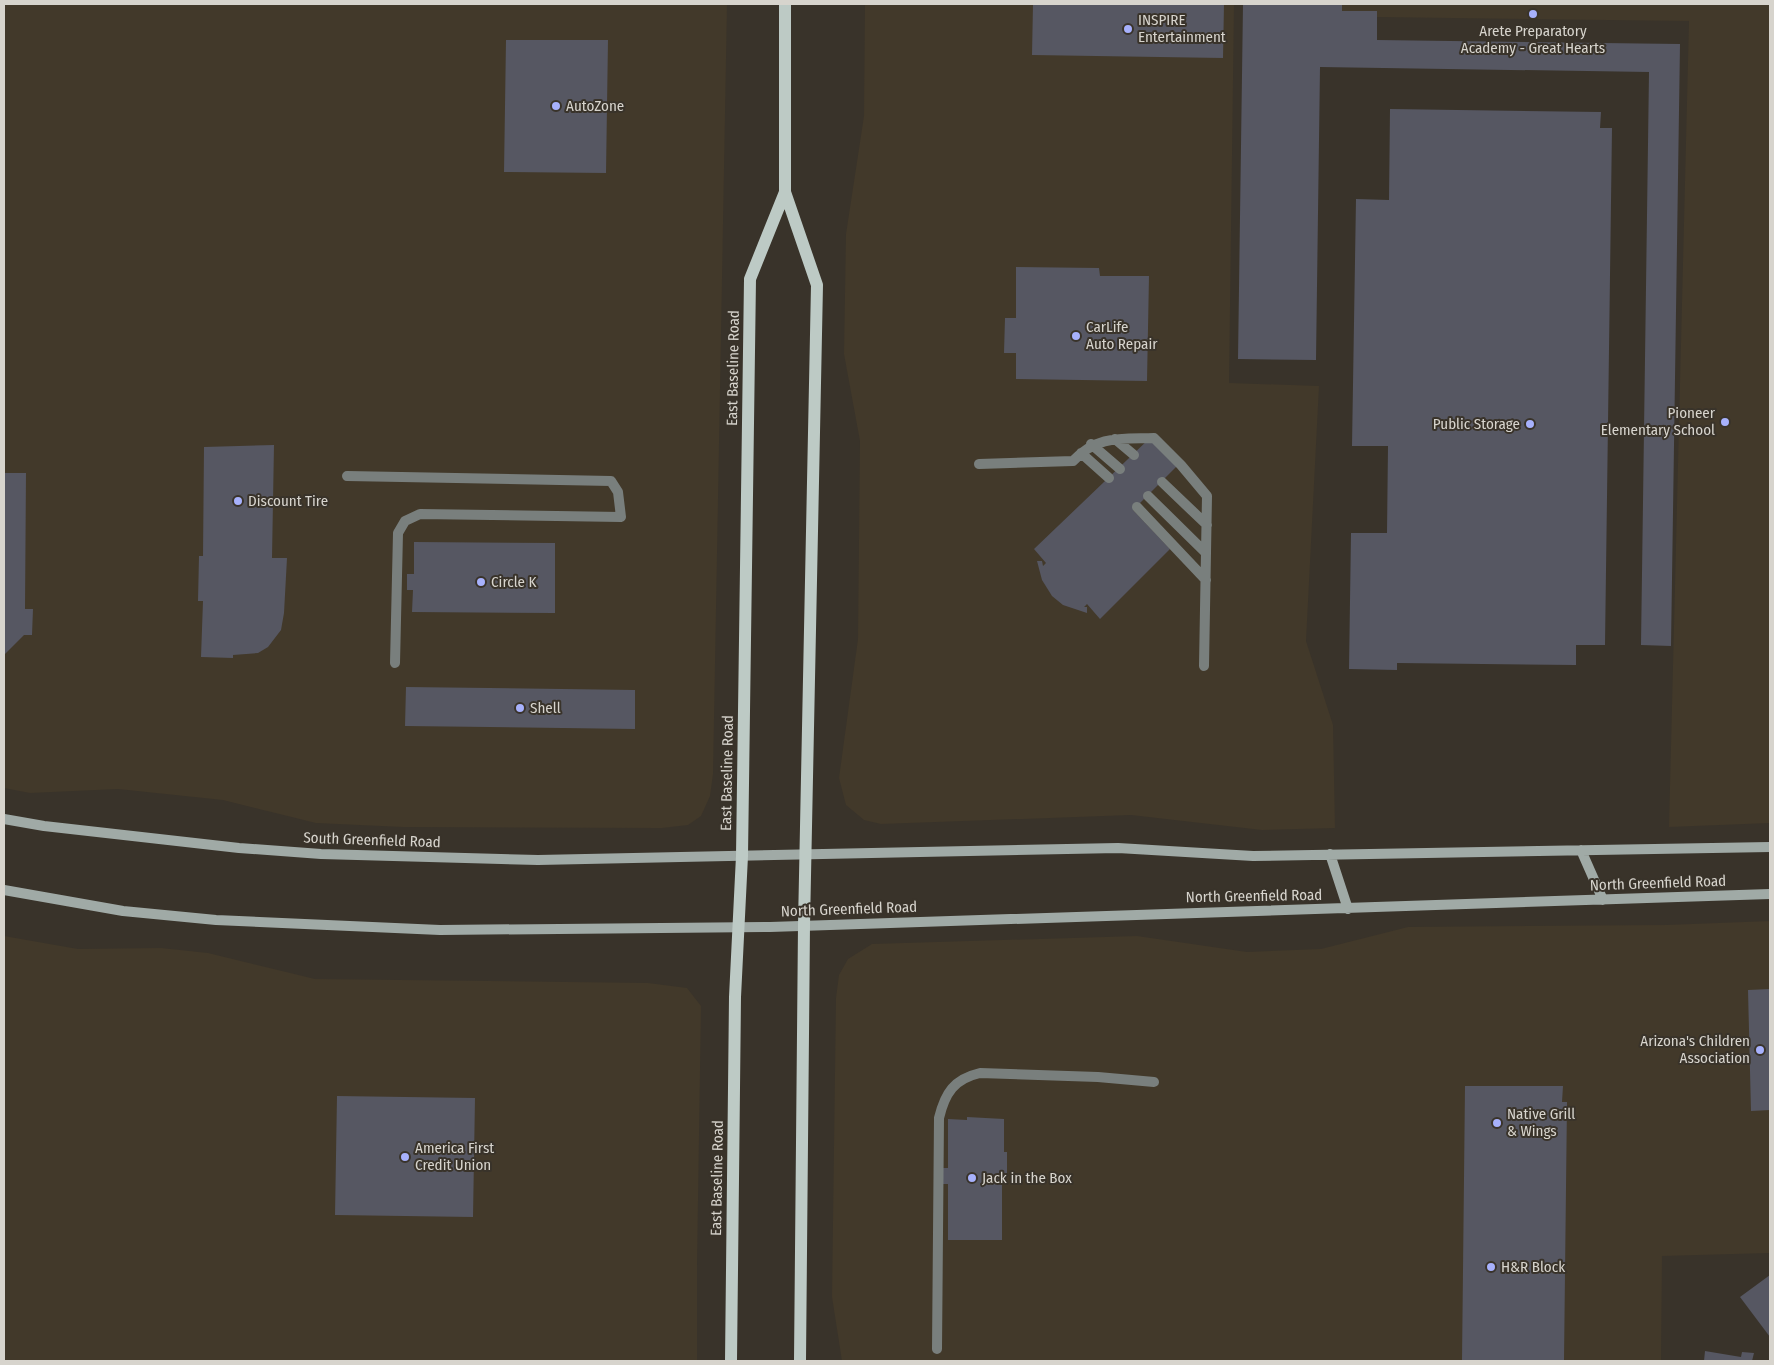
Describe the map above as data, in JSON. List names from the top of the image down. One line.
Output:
{"streets":{"main road":["East Baseline Road","South Greenfield Road","North Greenfield Road"]},"crossings":[["East Baseline Road","South Greenfield Road"],["East Baseline Road","North Greenfield Road"]],"places":["Arete Preparatory Academy - Great Hearts","INSPIRE Entertainment","AutoZone","CarLife Auto Repair","Pioneer Elementary School","Public Storage","Discount Tire","Circle K","Shell","Arizona's Children Association","Native Grill & Wings","America First Credit Union","Jack in the Box","H&R Block"]}
